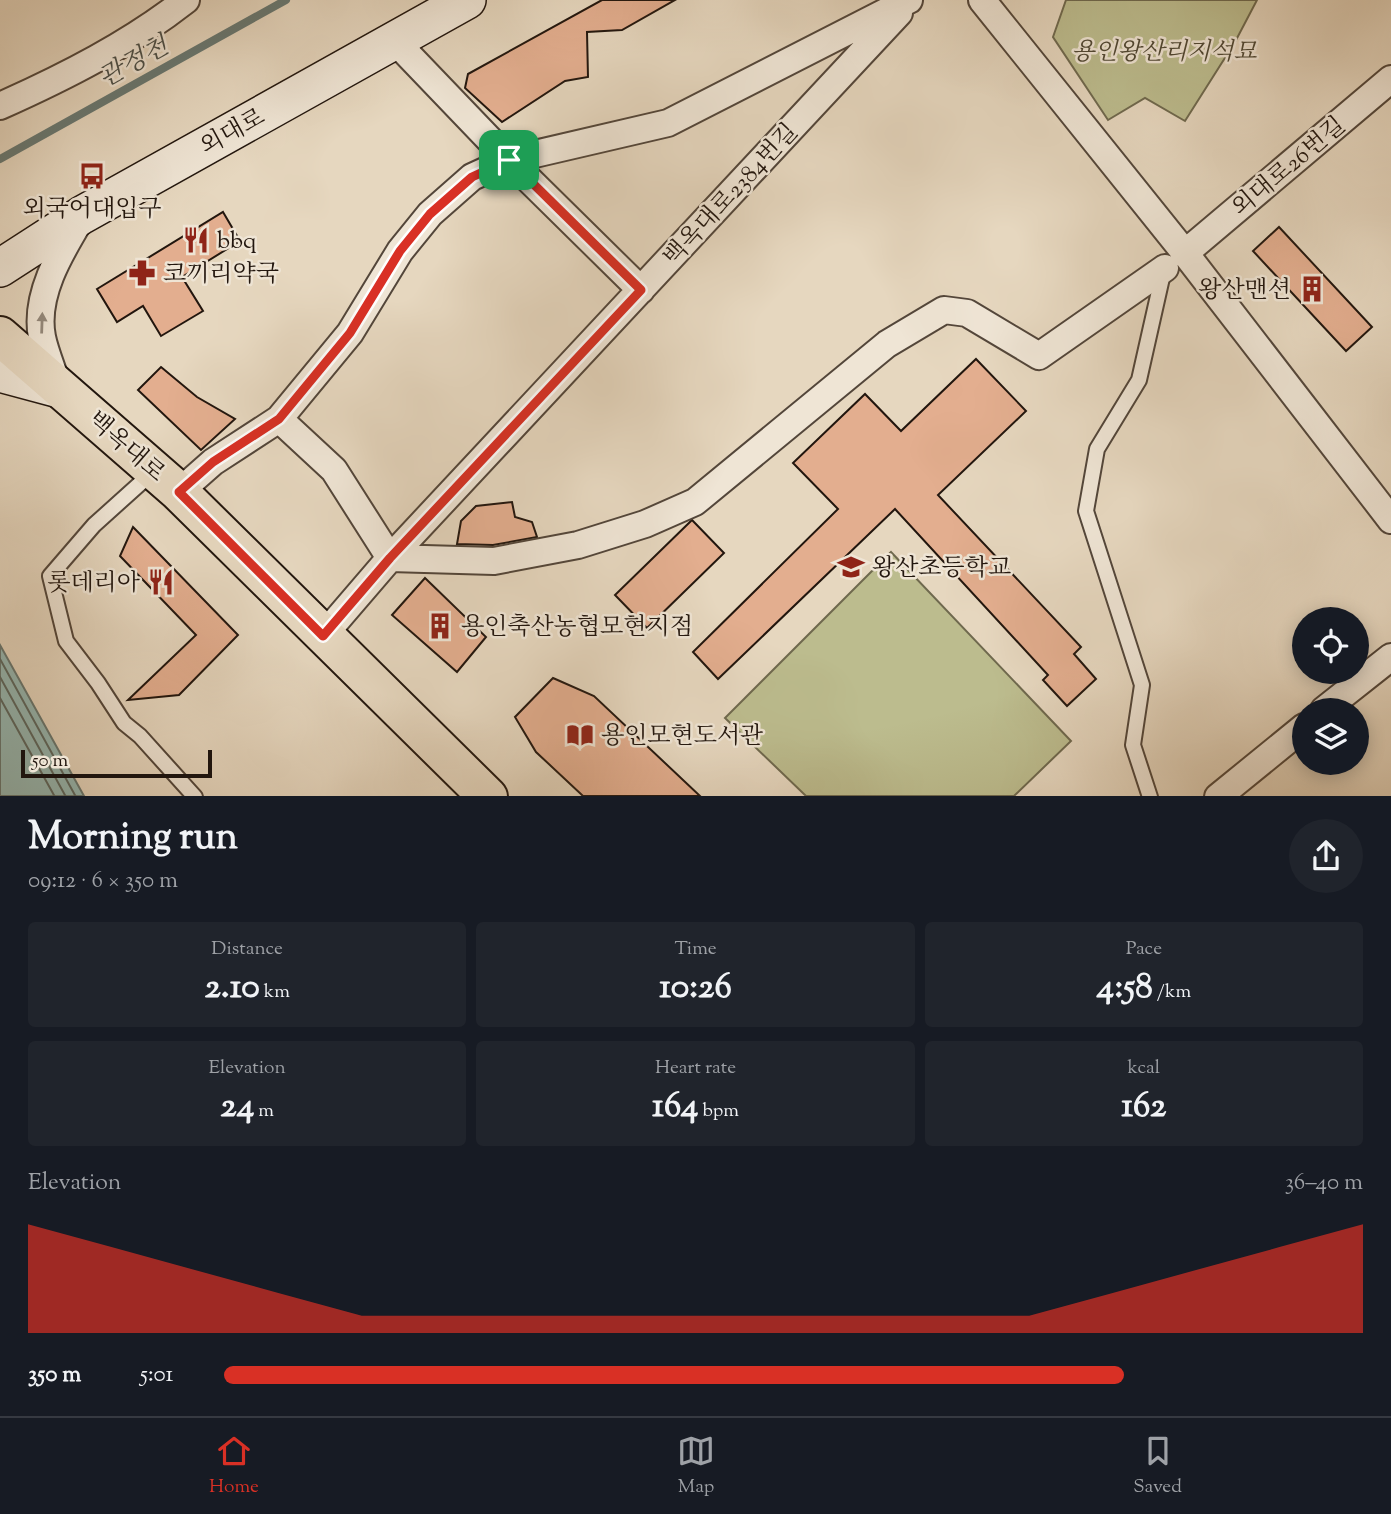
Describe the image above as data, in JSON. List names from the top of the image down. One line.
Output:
{"streets":{"main road":["백옥대로"],"street":["외대로","외대로26번길","백옥대로2384번길"]},"crossings":[["외대로26번길","백옥대로2384번길"],["백옥대로2384번길","백옥대로"]],"water":["관정천"],"parks":["용인왕산리지석묘"],"places":{"bus stop":["외국어대입구"],"restaurant":["bbq","롯데리아"],"pharmacy":["코끼리약국"],"building":["왕산맨션","용인축산농협모현지점"],"school or university":["왕산초등학교"],"library":["용인모현도서관"]},"scale_bar":"50 m","page":{"scale":"50 m","heading":["Morning run","09:12 · 6 × 350 m"],"stats":[["Distance","2.10 km"],["Time","10:26"],["Pace","4:58 /km"],["Elevation","24 m"],["Heart rate","164 bpm"],["kcal","162"]],"chart":["Elevation","36–40 m"],"list":[{"name":"350 m","note":"5:01"}],"tabs":["Home","Map","Saved"]}}
